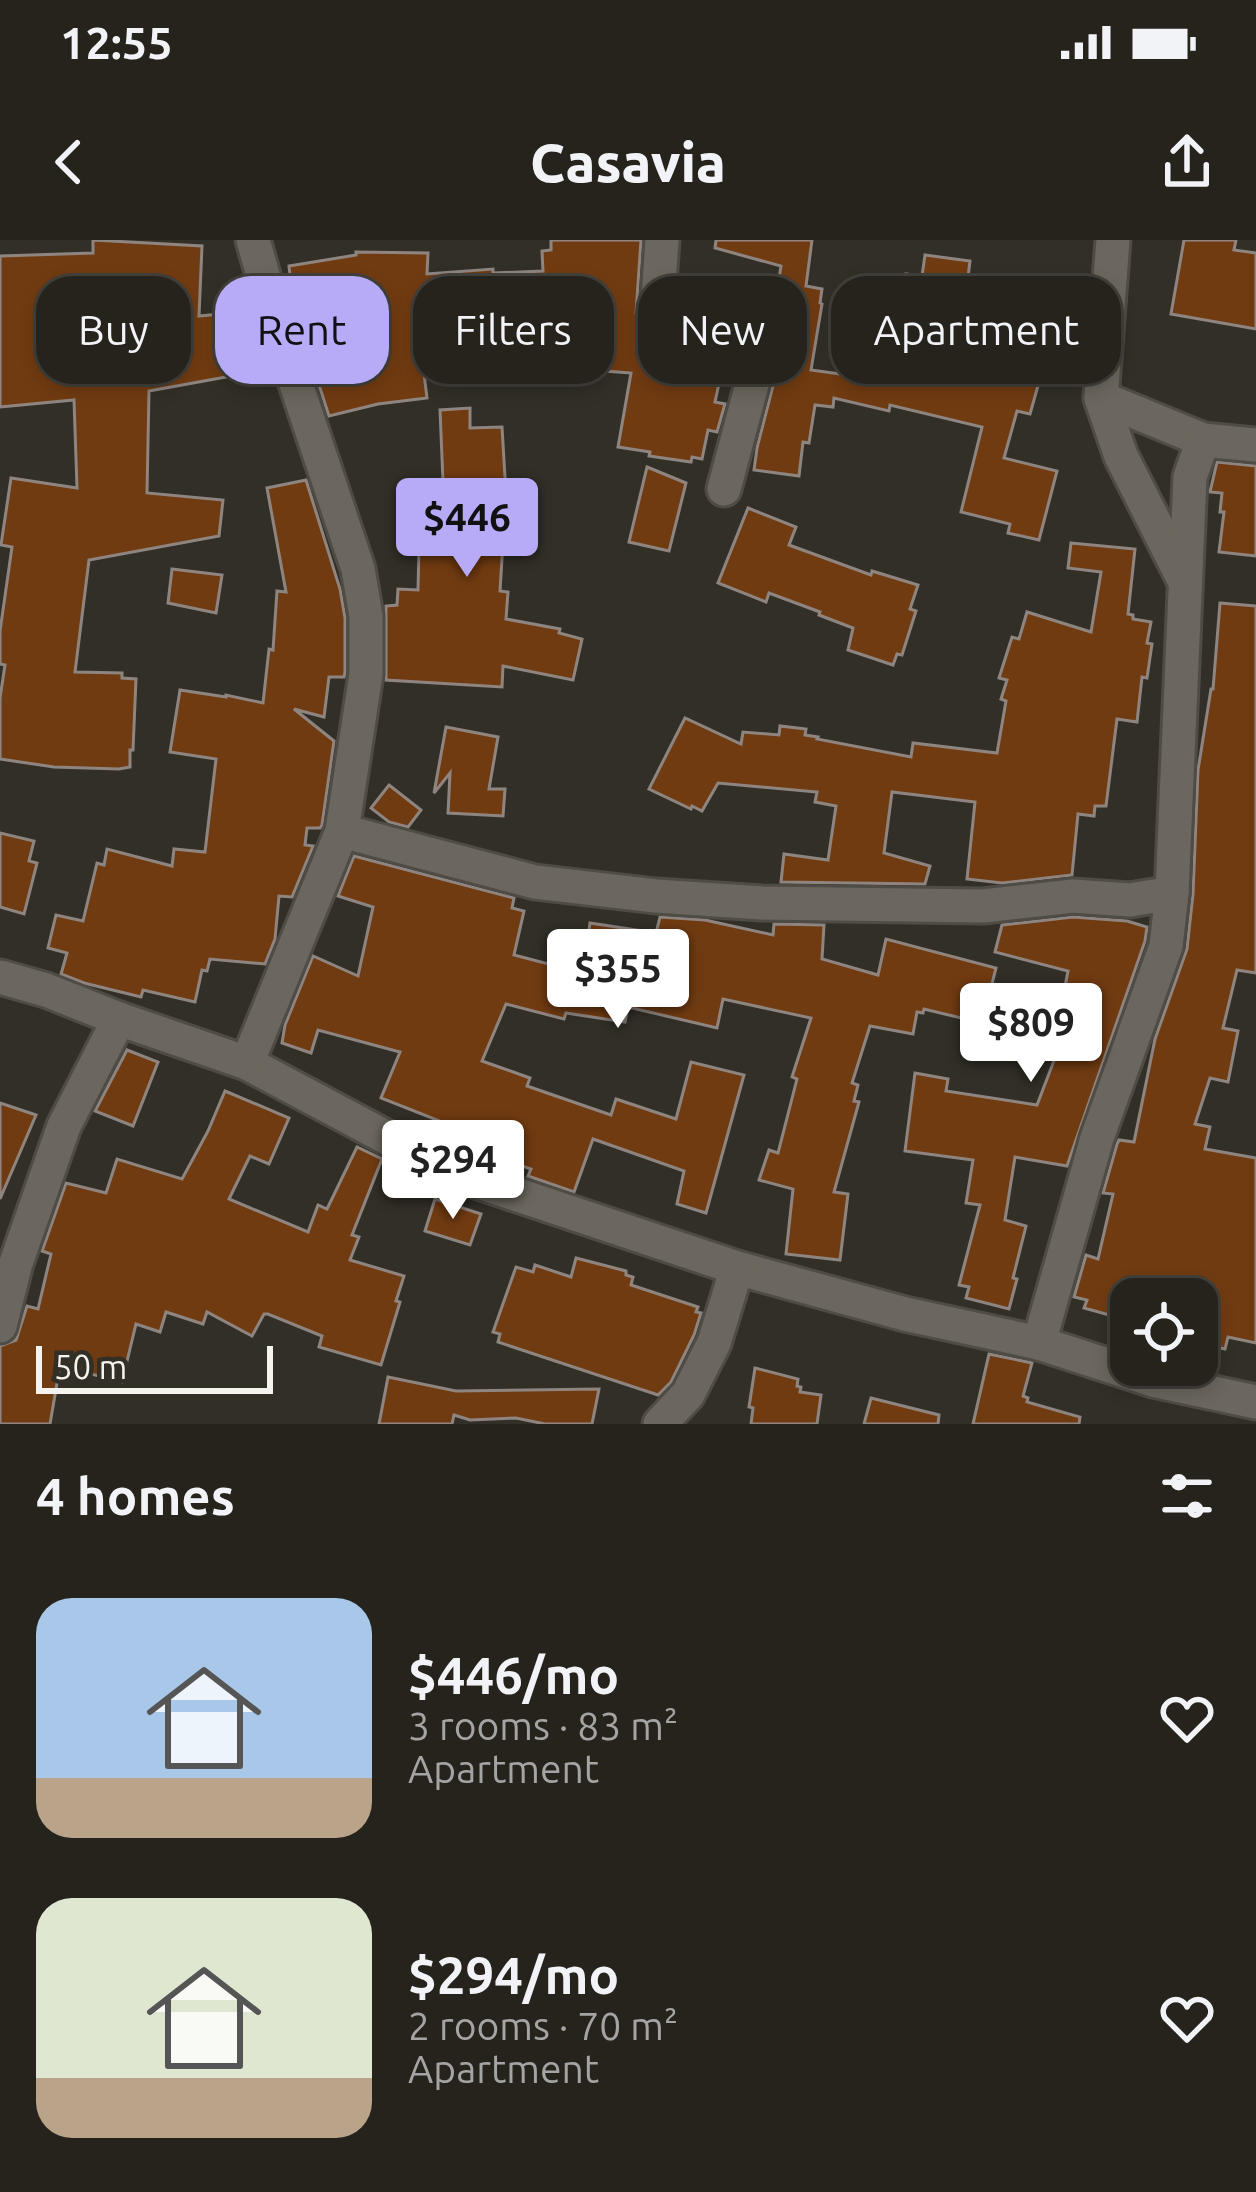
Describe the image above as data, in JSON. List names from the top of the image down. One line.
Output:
{"scale_bar":"50 m","page":{"status":"12:55","header":"Casavia","chip":["Buy","Rent","Filters","New","Apartment"],"price":["$446","$355","$809","$294"],"scale":"50 m","heading":"4 homes","list":[{"name":"$446/mo","note":"3 rooms · 83 m² · Apartment"},{"name":"$294/mo","note":"2 rooms · 70 m² · Apartment"}]}}
